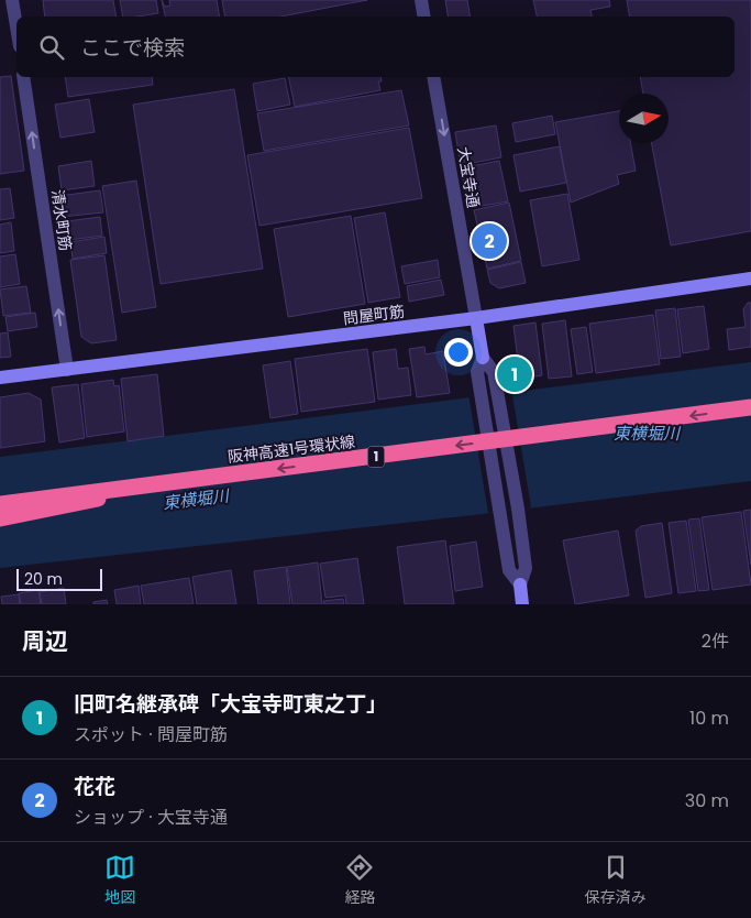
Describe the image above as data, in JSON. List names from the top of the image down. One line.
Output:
{"streets":{"highway":["阪神高速1号環状線","1"],"street":["大宝寺通","清水町筋","問屋町筋"]},"crossings":[["大宝寺通","問屋町筋"],["清水町筋","問屋町筋"]],"one_way":["大宝寺通","清水町筋","阪神高速1号環状線"],"water":["東横堀川"],"scale_bar":"20 m","north":"right","page":{"search":"ここで検索","pins":["2","1"],"scale":"20 m","heading":["周辺","2件"],"list":[{"mark":"1","name":"旧町名継承碑「大宝寺町東之丁」","note":"スポット · 問屋町筋","value":"10 m"},{"mark":"2","name":"花花","note":"ショップ · 大宝寺通","value":"30 m"}],"nav":["地図","経路","保存済み"]}}
